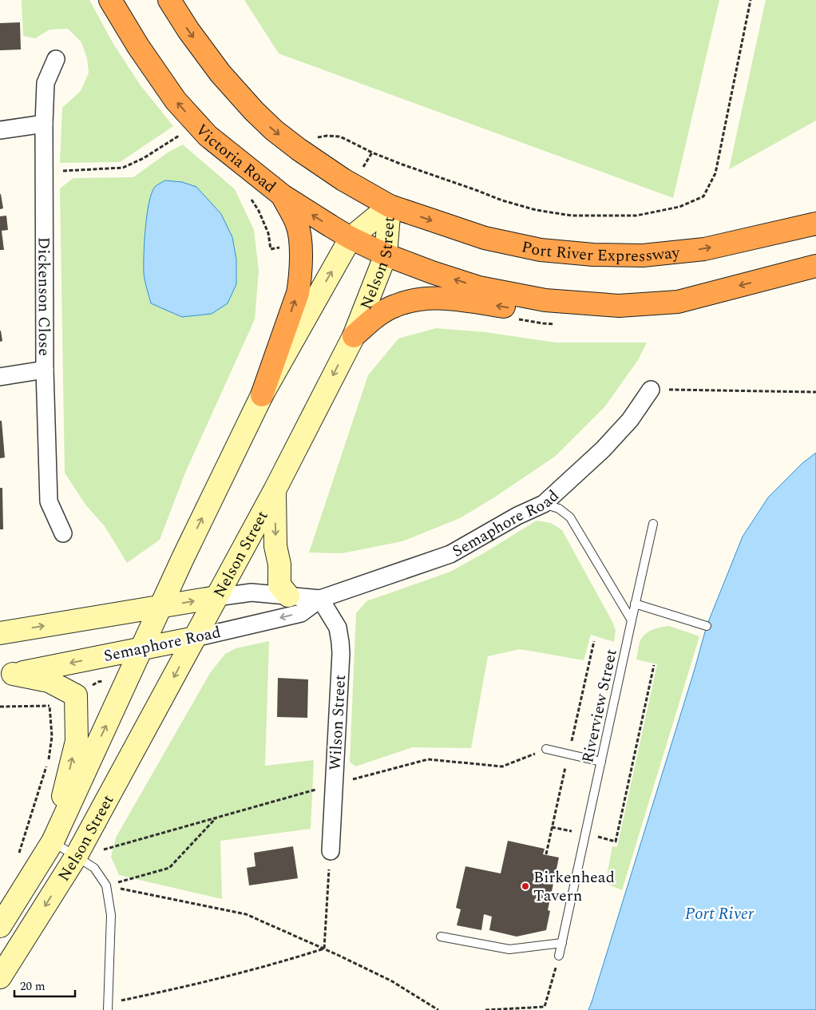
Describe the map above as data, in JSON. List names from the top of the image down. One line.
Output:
{"streets":{"highway":["Victoria Road","Port River Expressway"],"main road":["Nelson Street","Semaphore Road"],"street":["Dickenson Close","Wilson Street"],"lane":["Riverview Street"]},"crossings":[["Victoria Road","Nelson Street"],["Port River Expressway","Nelson Street"],["Nelson Street","Semaphore Road"],["Semaphore Road","Wilson Street"]],"water":["Port River"],"places":["Birkenhead Tavern"],"scale_bar":"20 m"}
